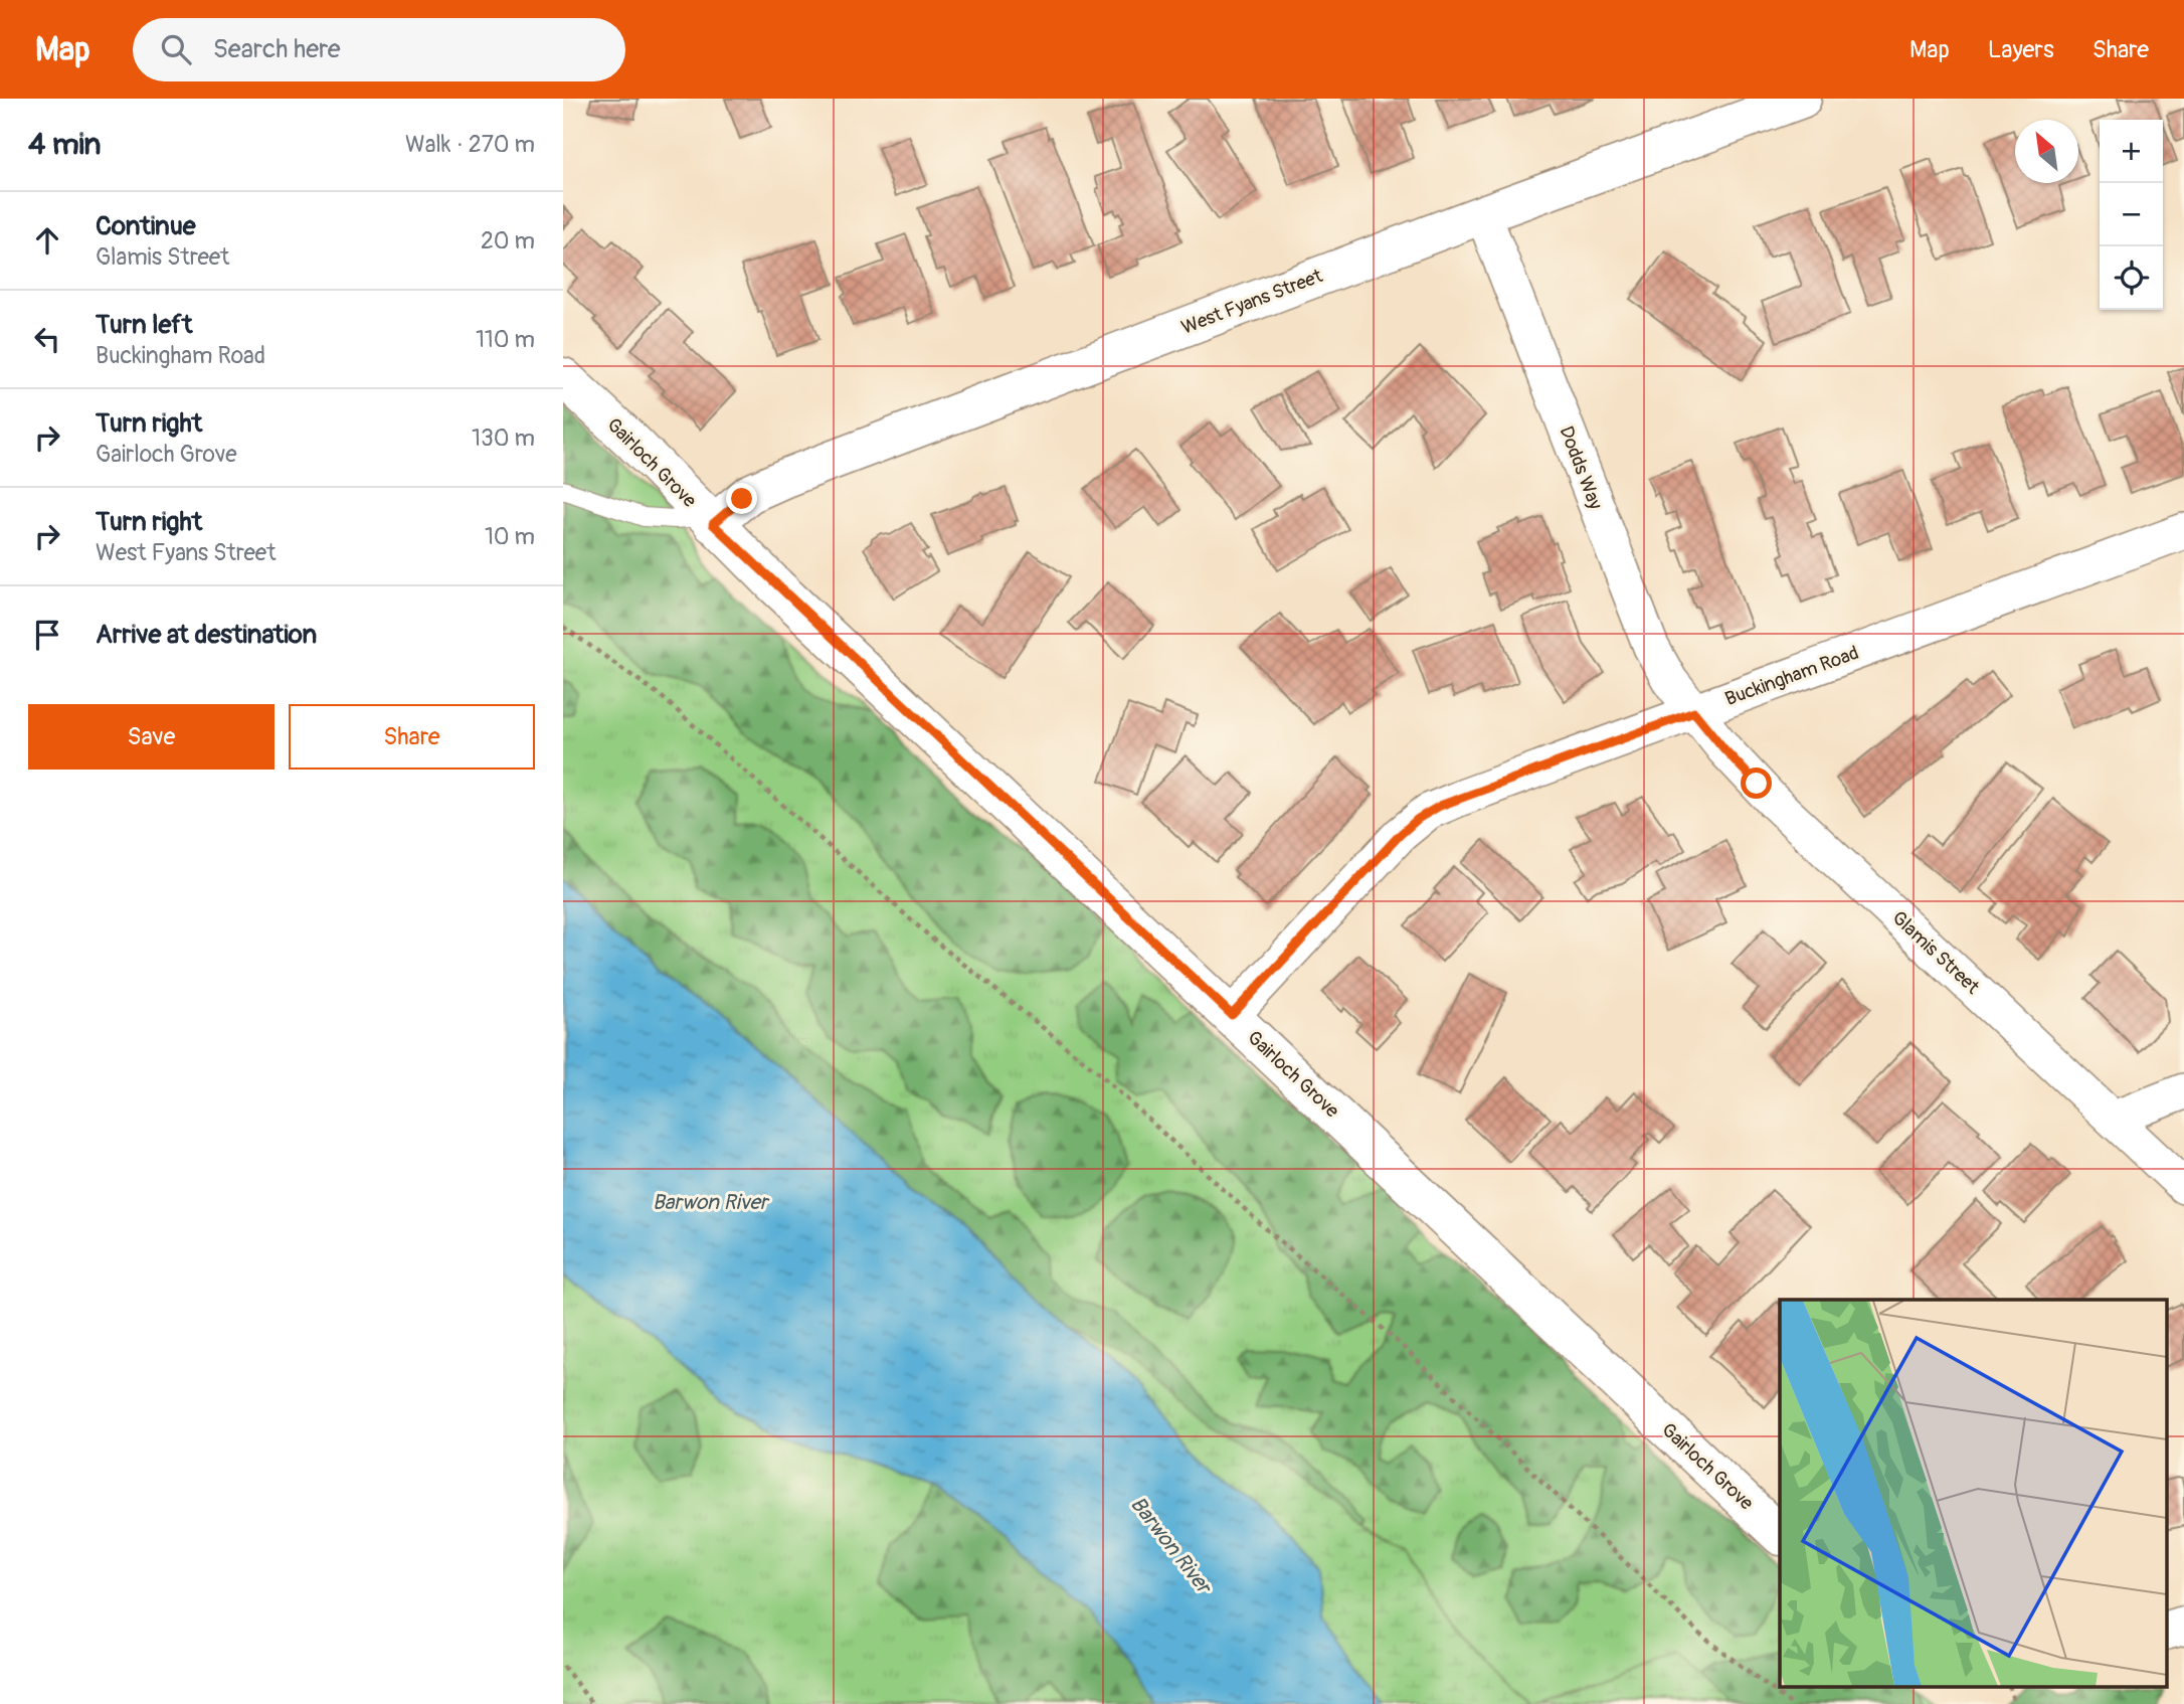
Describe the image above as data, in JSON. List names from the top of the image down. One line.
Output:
{"streets":{"street":["West Fyans Street","Gairloch Grove","Dodds Way","Buckingham Road","Glamis Street"]},"crossings":[["West Fyans Street","Gairloch Grove"],["West Fyans Street","Dodds Way"],["Gairloch Grove","Buckingham Road"],["Dodds Way","Buckingham Road"],["Dodds Way","Glamis Street"],["Buckingham Road","Glamis Street"]],"water":["Barwon River"],"north":"top left","page":{"header":"Map","search":"Search here","nav":["Map","Layers","Share"],"heading":["4 min","Walk · 270 m"],"map_buttons":["+","−"],"list":[["Continue","Glamis Street","20 m"],["Turn left","Buckingham Road","110 m"],["Turn right","Gairloch Grove","130 m"],["Turn right","West Fyans Street","10 m"],"Arrive at destination"],"buttons":["Save","Share"]}}
